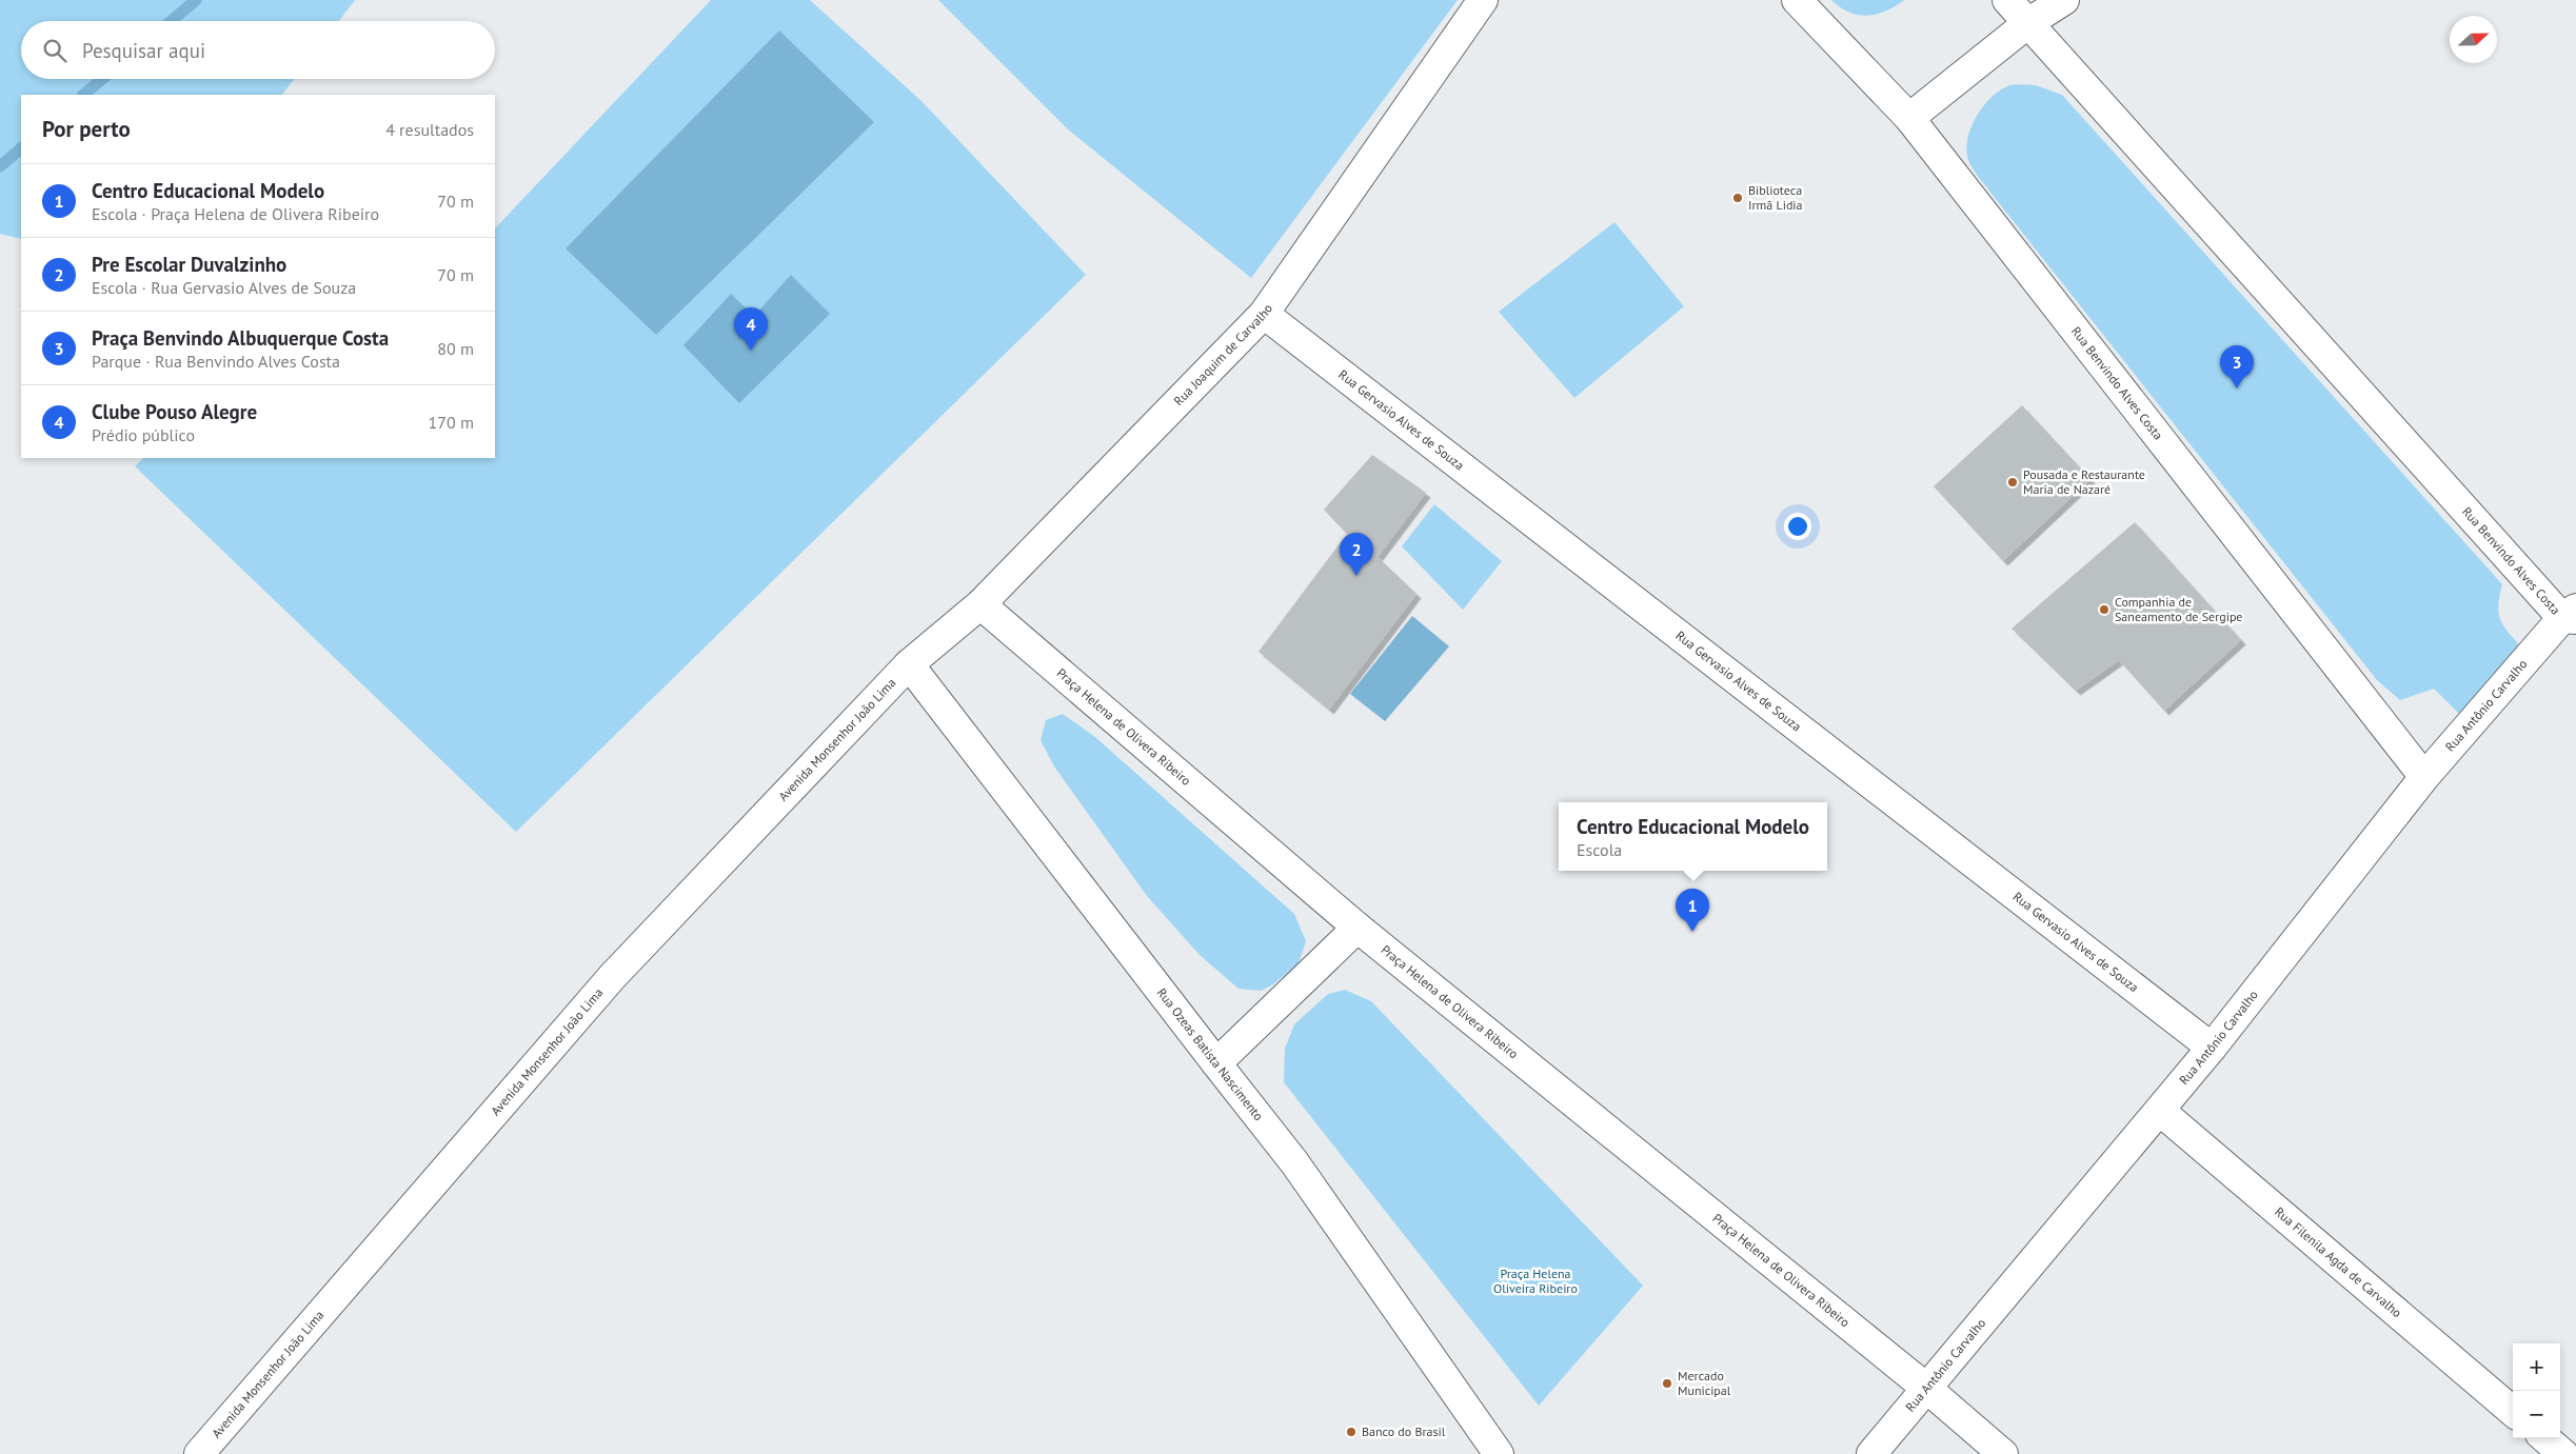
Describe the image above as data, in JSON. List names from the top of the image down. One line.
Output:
{"streets":{"street":["Rua Joaquim de Carvalho","Rua Benvindo Alves Costa","Rua Gervasio Alves de Souza","Rua Antônio Carvalho","Praça Helena de Olivera Ribeiro","Avenida Monsenhor João Lima","Rua Ozeas Batista Nascimento","Rua Filenila Agda de Carvalho"]},"crossings":[["Rua Joaquim de Carvalho","Rua Gervasio Alves de Souza"],["Rua Joaquim de Carvalho","Praça Helena de Olivera Ribeiro"],["Rua Joaquim de Carvalho","Avenida Monsenhor João Lima"],["Rua Joaquim de Carvalho","Rua Ozeas Batista Nascimento"],["Rua Benvindo Alves Costa","Rua Antônio Carvalho"],["Rua Gervasio Alves de Souza","Rua Antônio Carvalho"],["Rua Antônio Carvalho","Praça Helena de Olivera Ribeiro"],["Rua Antônio Carvalho","Rua Filenila Agda de Carvalho"],["Avenida Monsenhor João Lima","Rua Ozeas Batista Nascimento"]],"parks":["Praça Helena Oliveira Ribeiro"],"places":["Biblioteca Irmã Lidia","Pousada e Restaurante Maria de Nazaré","Companhia de Saneamento de Sergipe","Mercado Municipal","Banco do Brasil"],"north":"right","page":{"search":"Pesquisar aqui","heading":["Por perto","4 resultados"],"list":[{"mark":"1","name":"Centro Educacional Modelo","note":"Escola · Praça Helena de Olivera Ribeiro","value":"70 m"},{"mark":"2","name":"Pre Escolar Duvalzinho","note":"Escola · Rua Gervasio Alves de Souza","value":"70 m"},{"mark":"3","name":"Praça Benvindo Albuquerque Costa","note":"Parque · Rua Benvindo Alves Costa","value":"80 m"},{"mark":"4","name":"Clube Pouso Alegre","note":"Prédio público","value":"170 m"}],"pins":["4","3","2","1"],"popup":["Centro Educacional Modelo","Escola"],"map_buttons":["+","−"]}}
